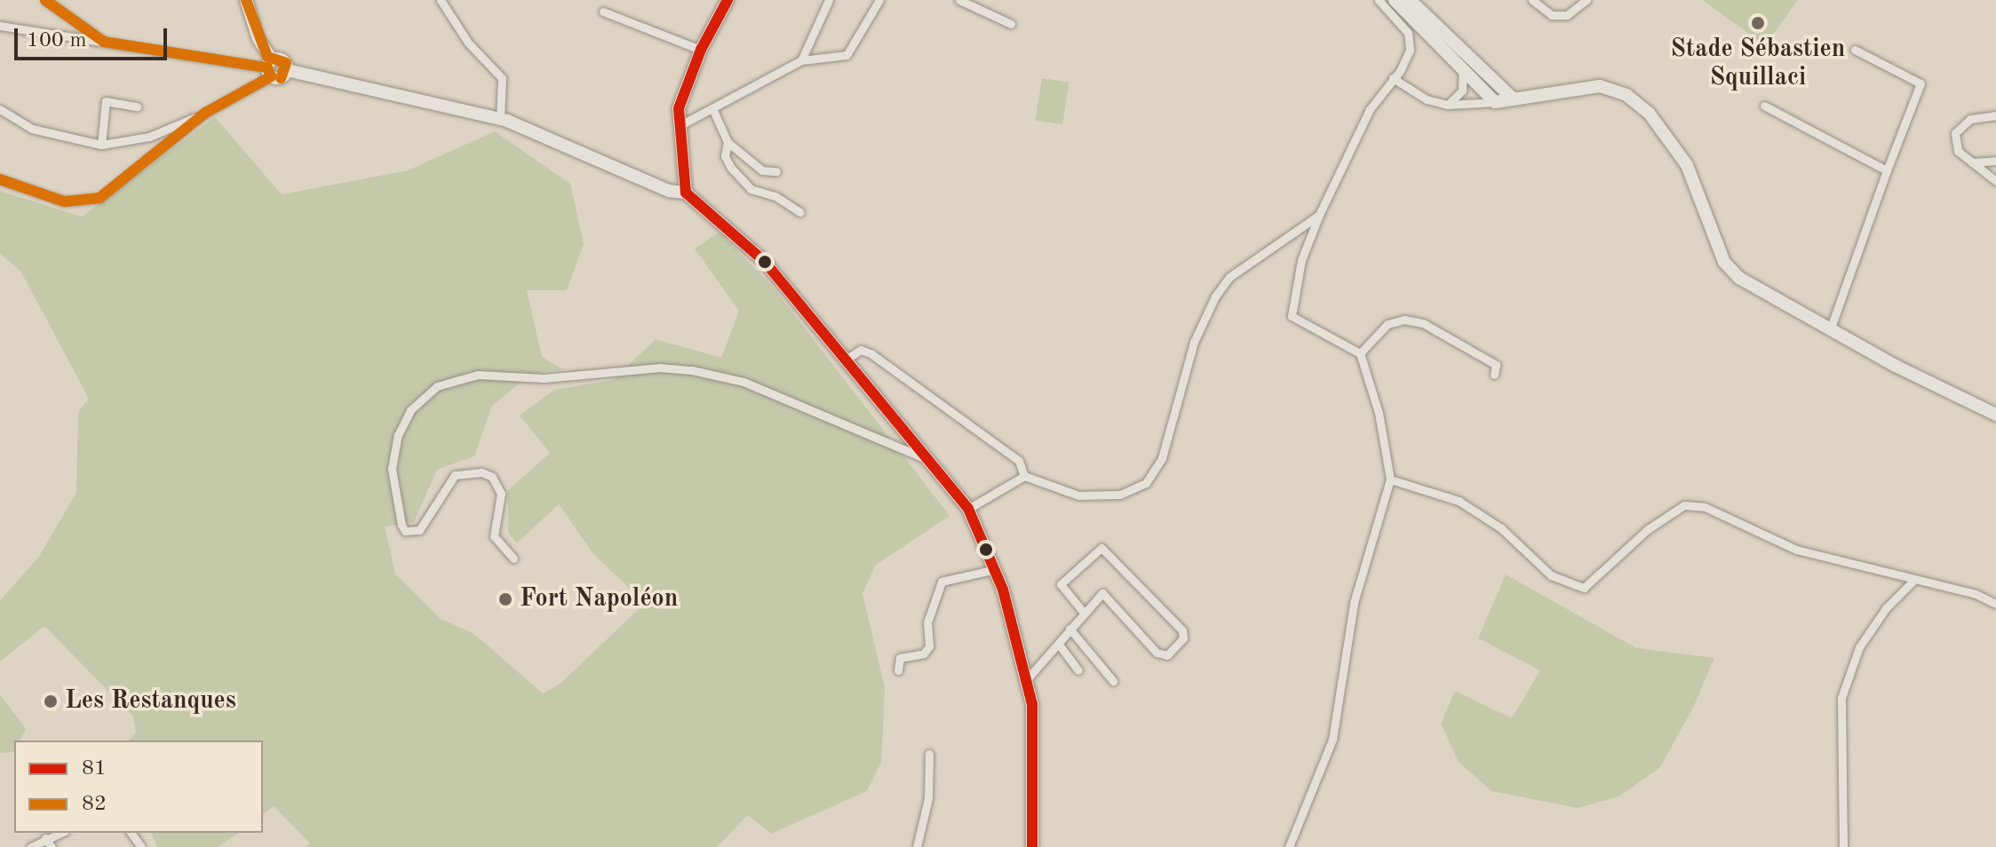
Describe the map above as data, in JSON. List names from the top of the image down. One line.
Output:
{"places":["Stade Sébastien Squillaci","Fort Napoléon","Les Restanques"],"lines":["transit line 81","transit line 82"],"legend":["81","82"],"scale_bar":"100 m"}
